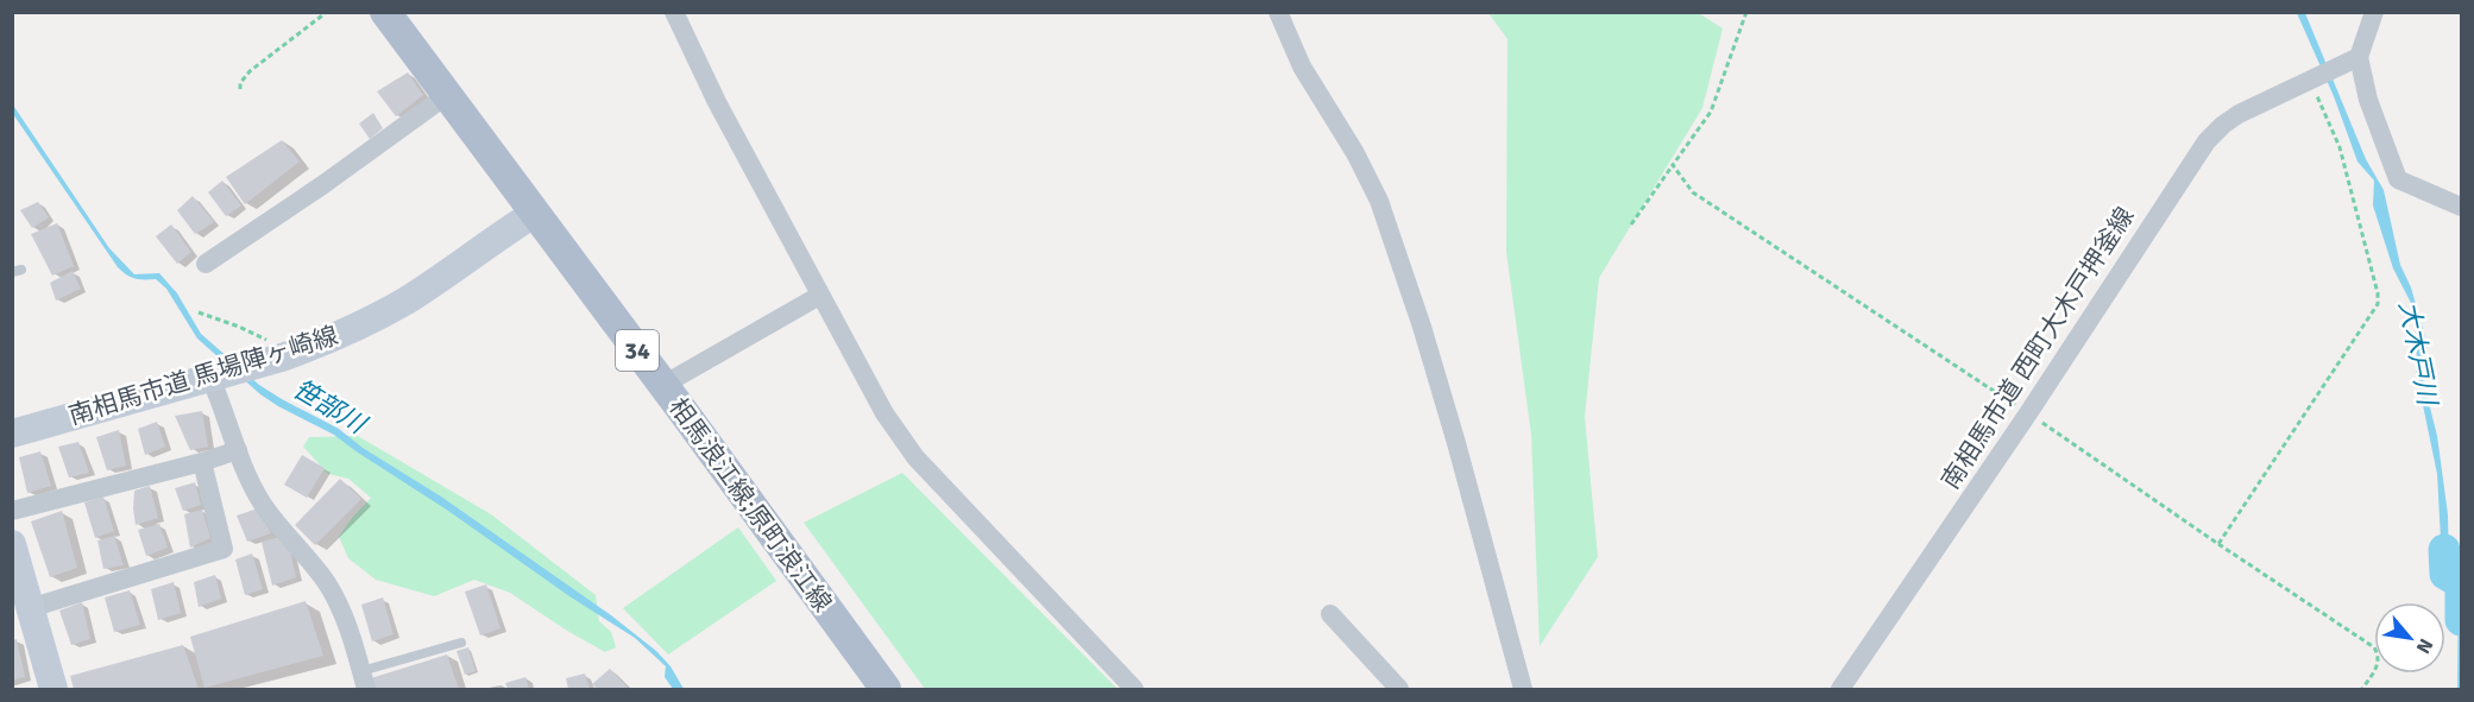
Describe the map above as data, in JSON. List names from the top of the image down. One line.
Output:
{"streets":{"main road":["34","相馬浪江線;原町浪江線"],"street":["南相馬市道 西町大木戸押釜線","南相馬市道 馬場陣ヶ崎線"]},"crossings":[["南相馬市道 馬場陣ヶ崎線","相馬浪江線;原町浪江線"]],"water":["大木戸川","笹部川"],"north":"bottom right"}
